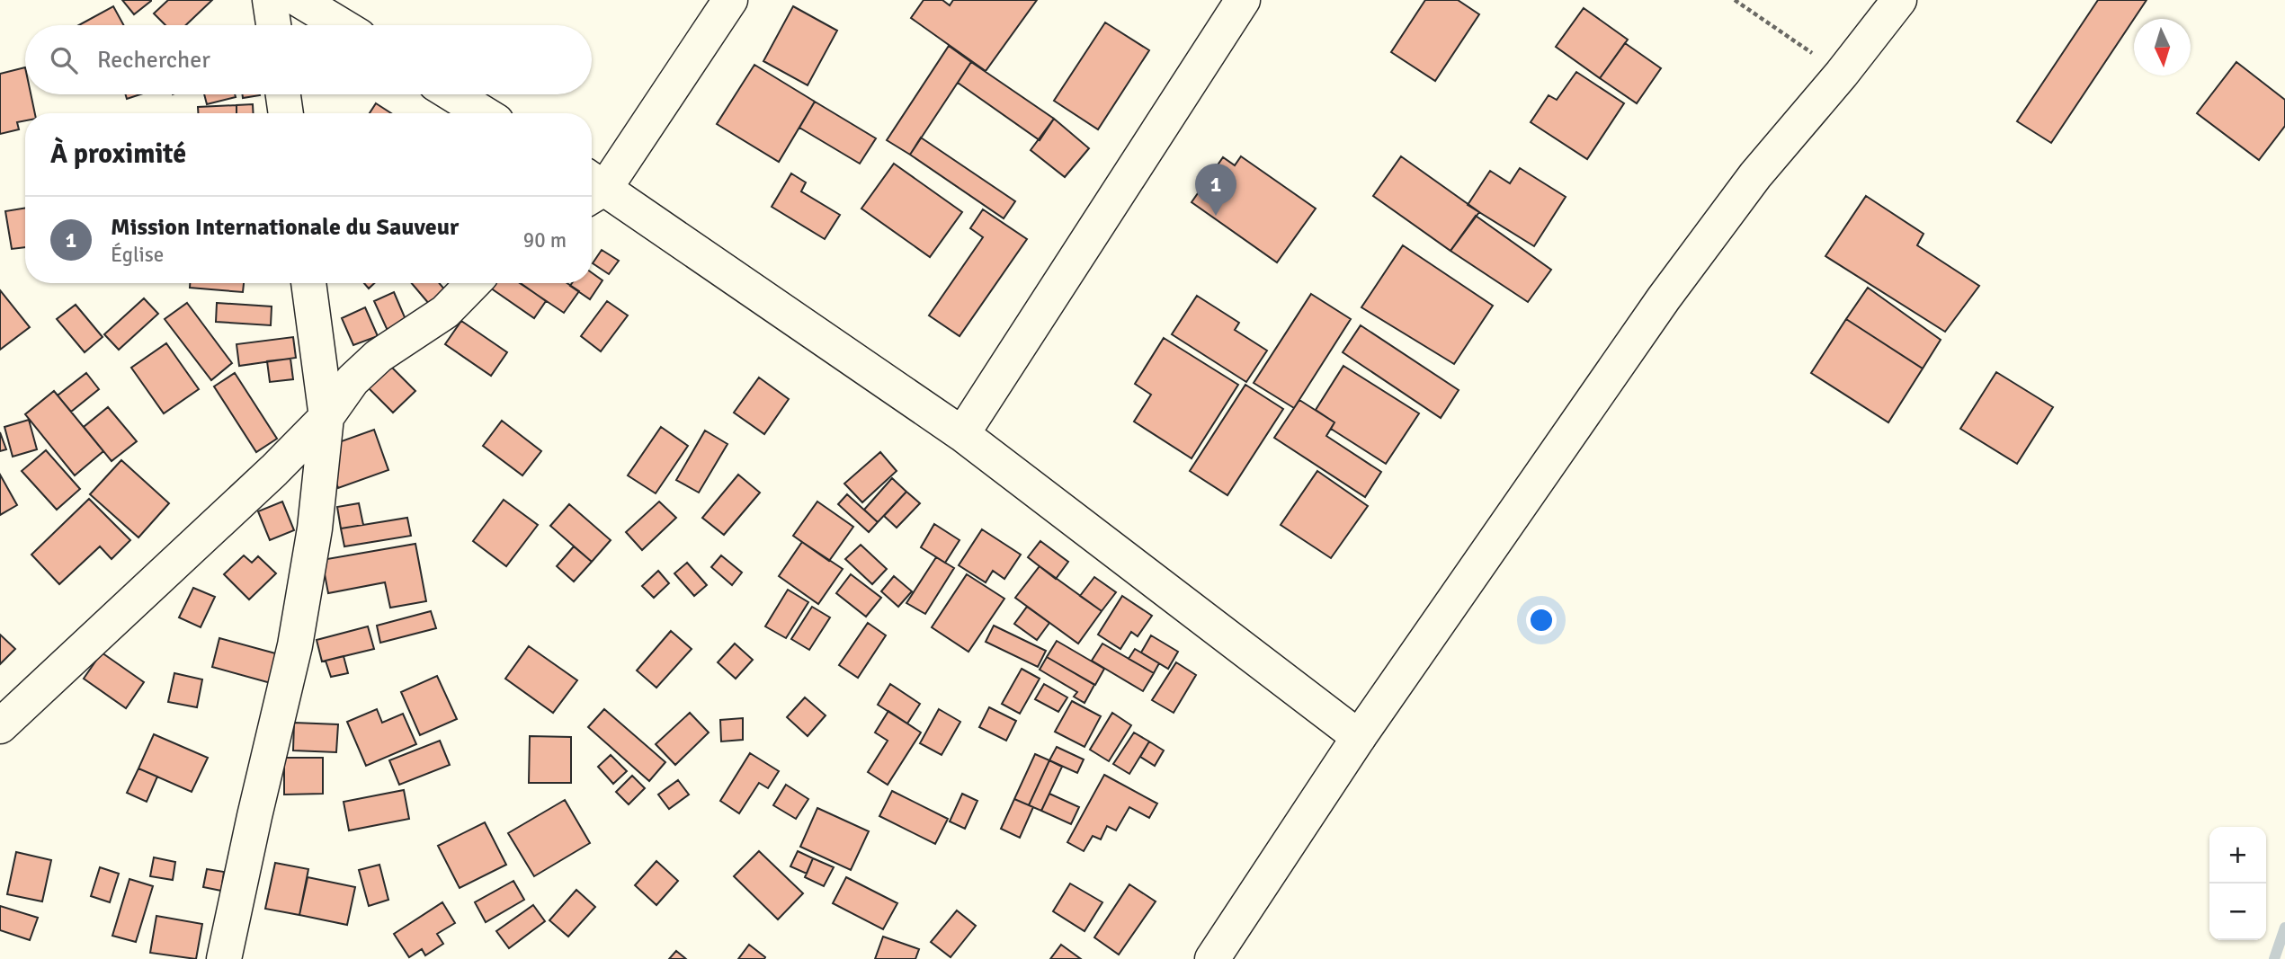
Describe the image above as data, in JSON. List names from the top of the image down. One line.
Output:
{"north":"bottom","page":{"search":"Rechercher","heading":"À proximité","pins":"1","list":[{"mark":"1","name":"Mission Internationale du Sauveur","note":"Église","value":"90 m"}],"map_buttons":["+","−"]}}
